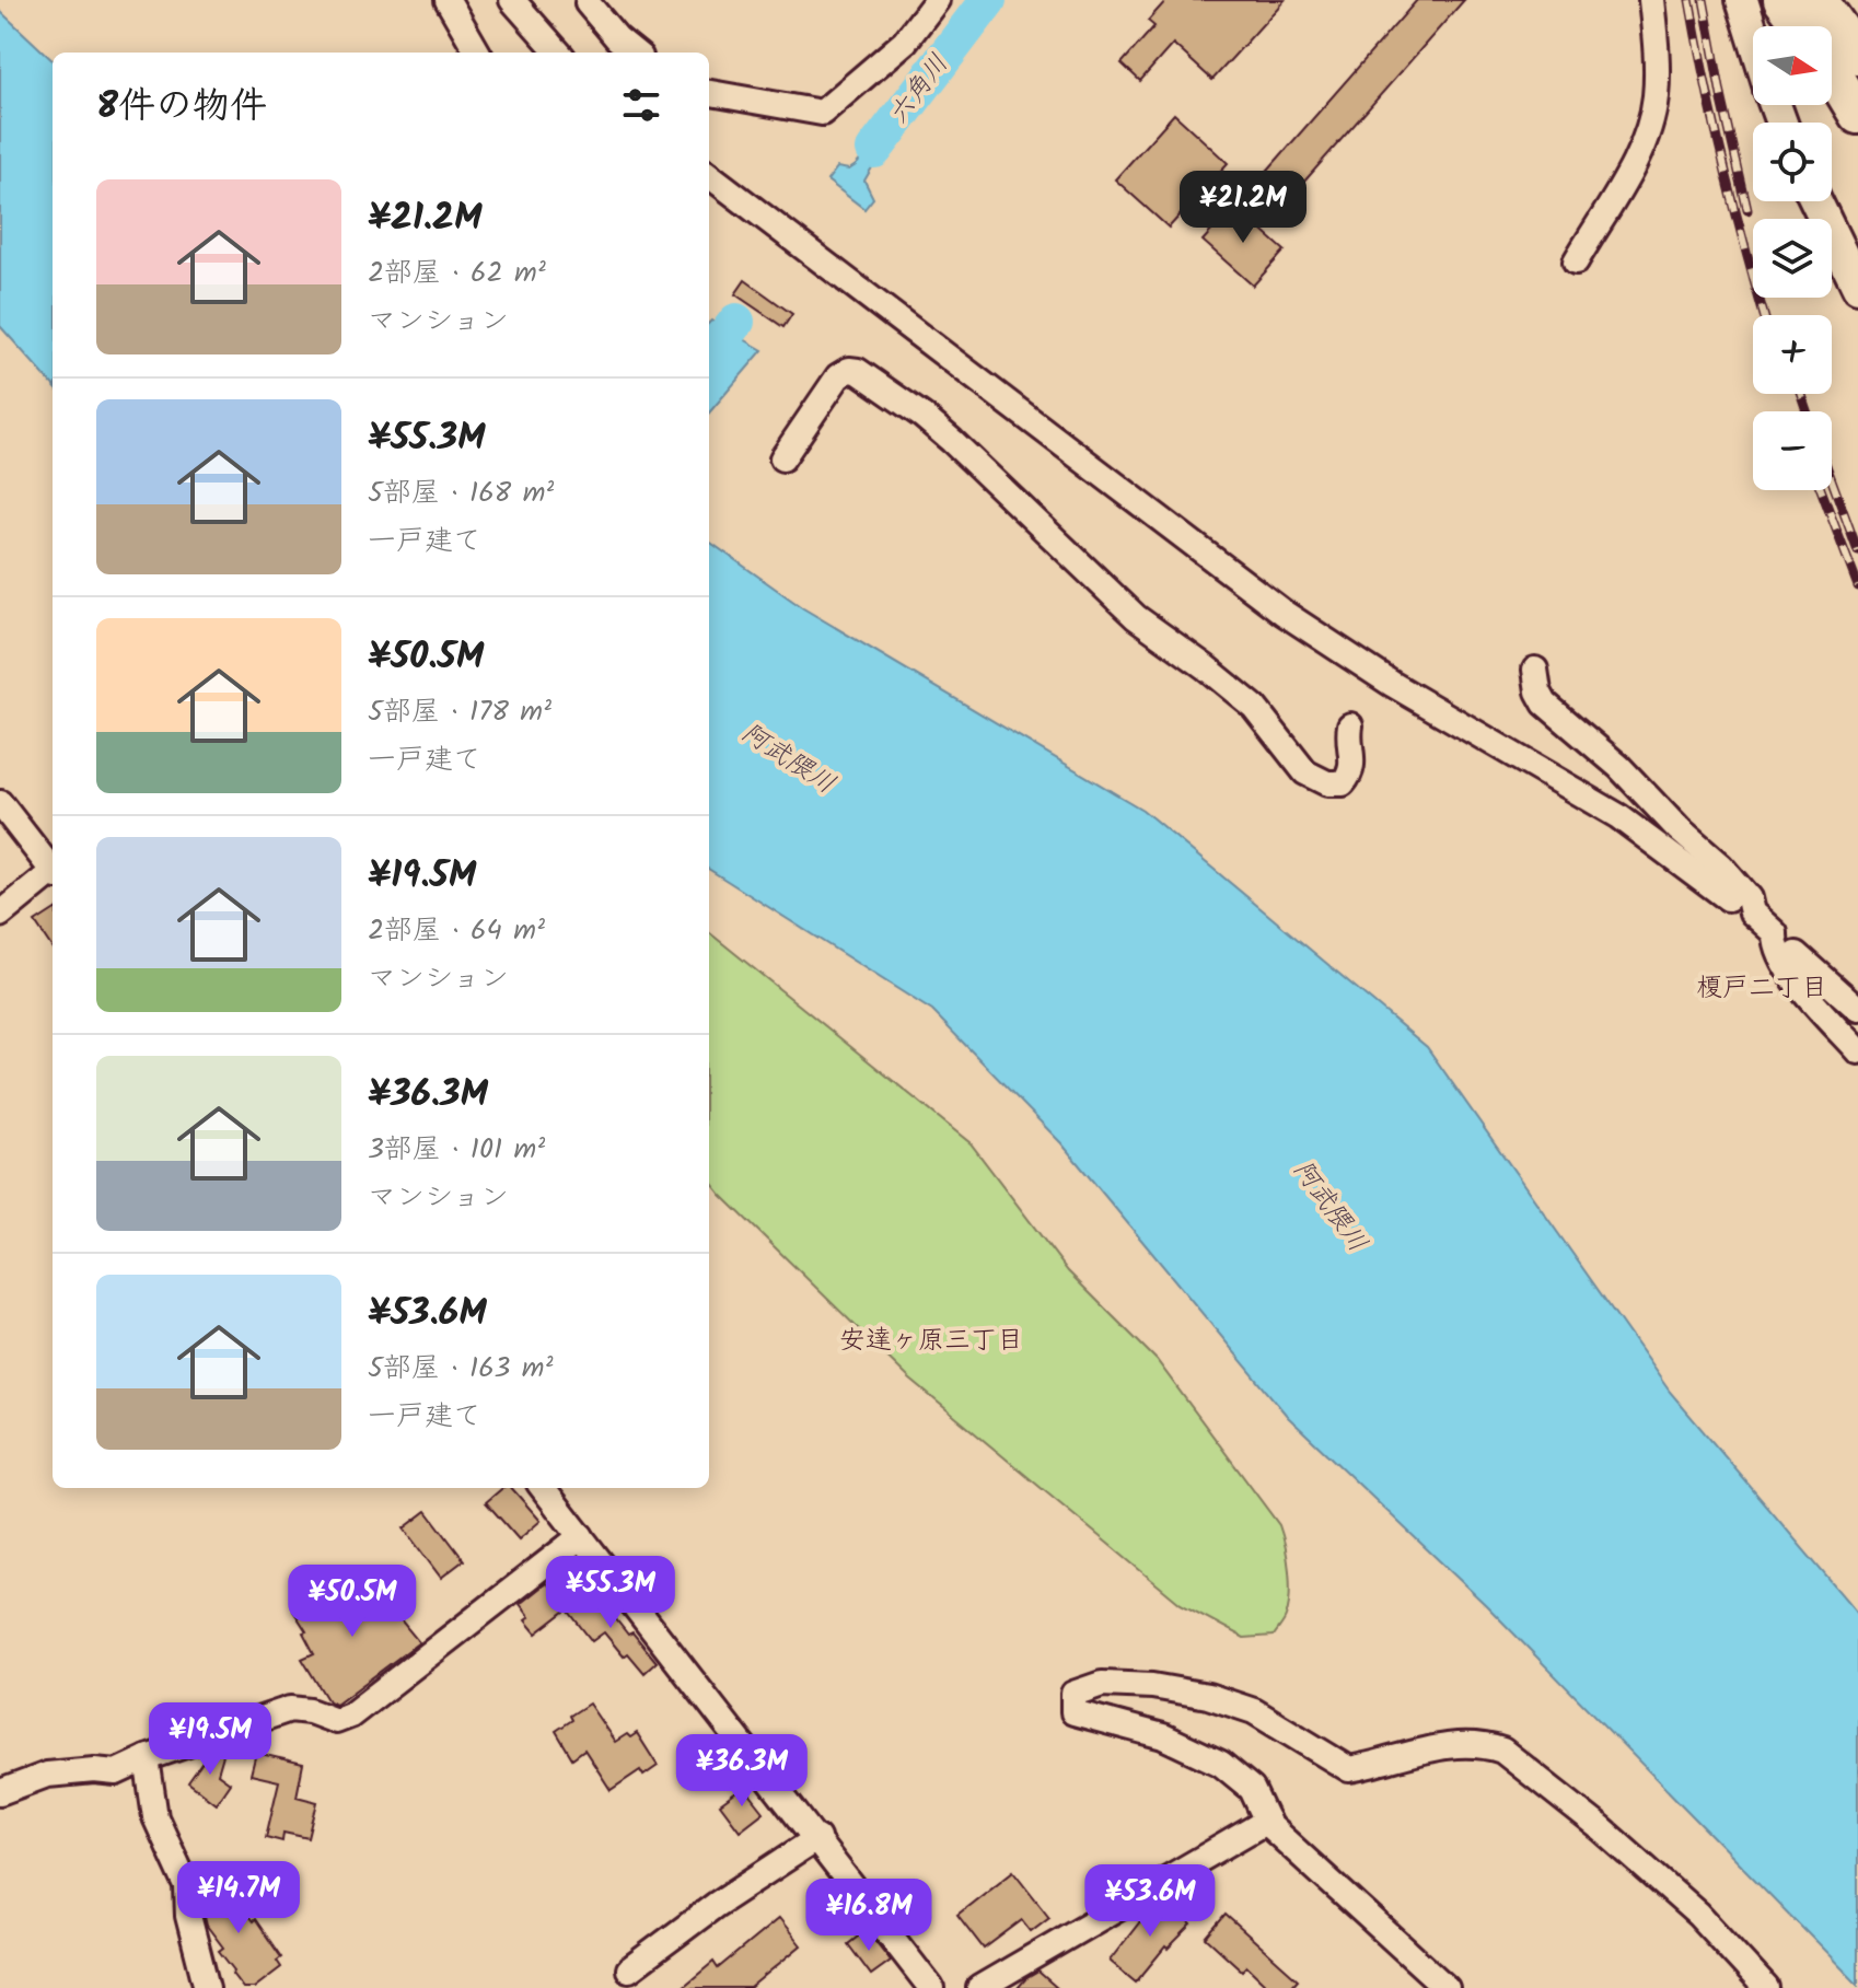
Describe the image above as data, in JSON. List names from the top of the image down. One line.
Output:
{"districts":["榎戸二丁目","安達ヶ原三丁目"],"water":["六角川","阿武隈川"],"north":"right","page":{"map_buttons":["+","−"],"heading":"8件の物件","list":[{"name":"¥21.2M","note":"2部屋 · 62 m² · マンション"},{"name":"¥55.3M","note":"5部屋 · 168 m² · 一戸建て"},{"name":"¥50.5M","note":"5部屋 · 178 m² · 一戸建て"},{"name":"¥19.5M","note":"2部屋 · 64 m² · マンション"},{"name":"¥36.3M","note":"3部屋 · 101 m² · マンション"},{"name":"¥53.6M","note":"5部屋 · 163 m² · 一戸建て"}],"price":["¥21.2M","¥55.3M","¥50.5M","¥19.5M","¥36.3M","¥14.7M","¥53.6M","¥16.8M"]}}
